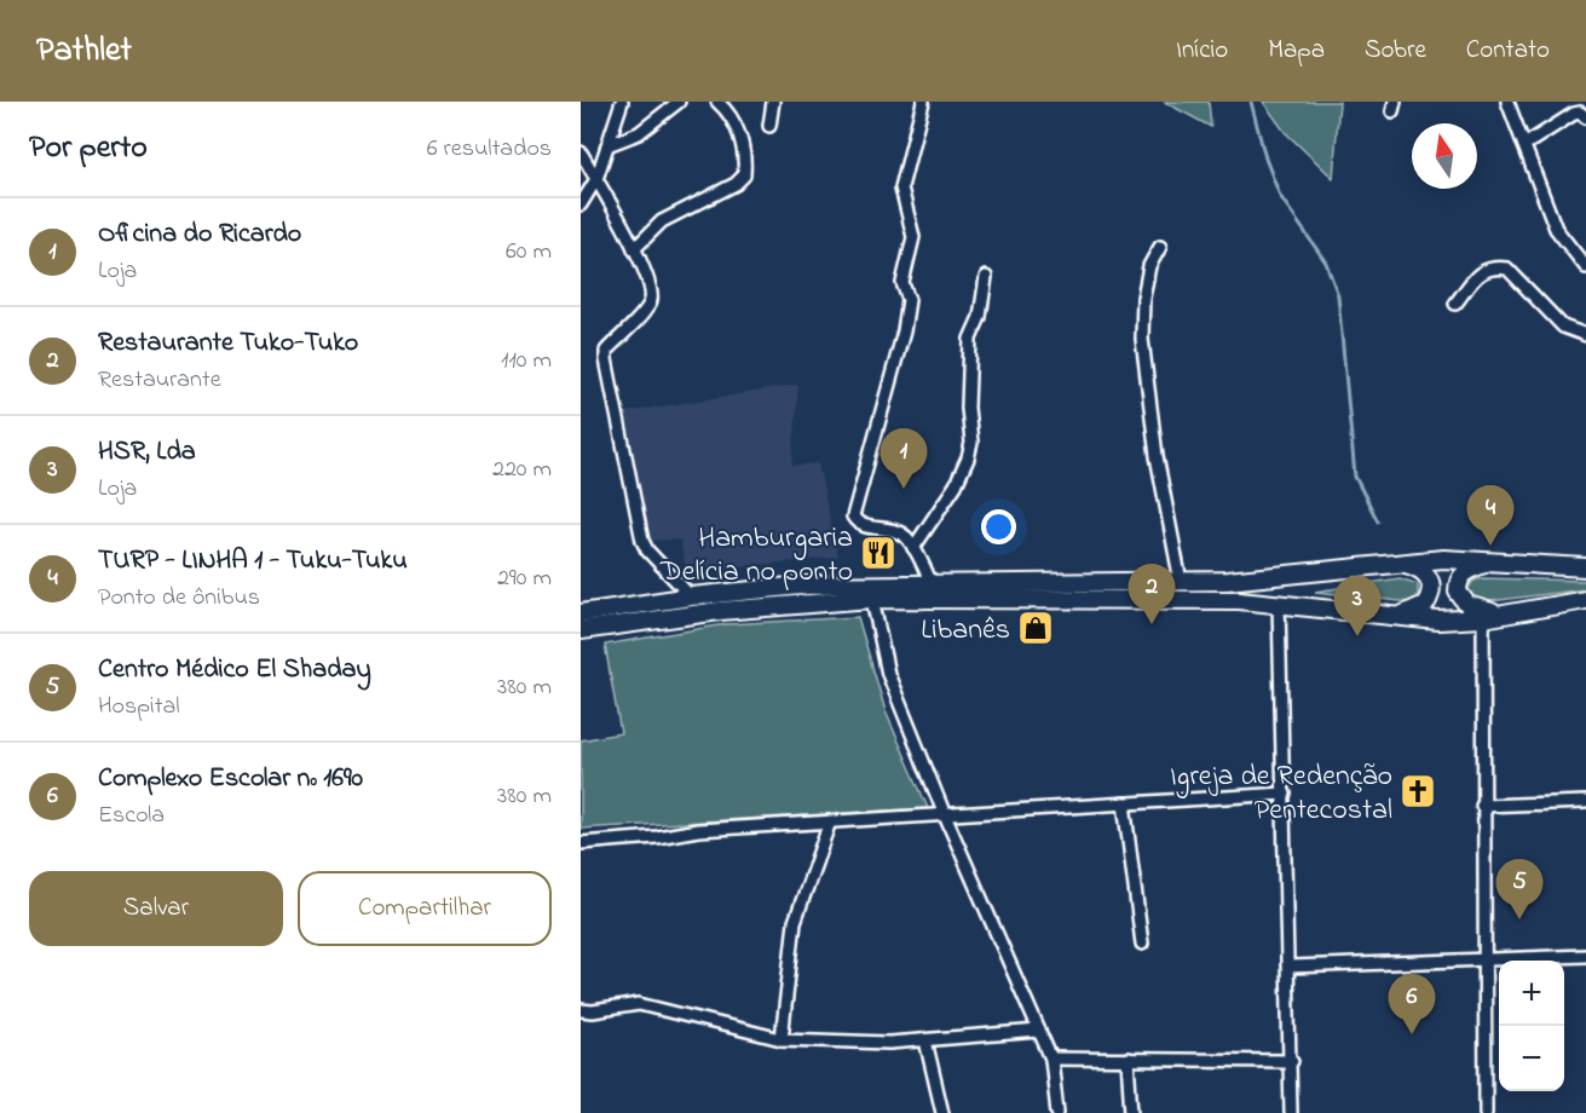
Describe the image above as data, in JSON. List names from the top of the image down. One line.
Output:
{"places":{"restaurant":["Hamburgaria Delícia no ponto"],"shop":["Libanês"],"church":["Igreja de Redenção Pentecostal"]},"north":"top","page":{"header":"Pathlet","nav":["Início","Mapa","Sobre","Contato"],"heading":["Por perto","6 resultados"],"list":[{"mark":"1","name":"Oficina do Ricardo","note":"Loja","value":"60 m"},{"mark":"2","name":"Restaurante Tuko-Tuko","note":"Restaurante","value":"110 m"},{"mark":"3","name":"HSR, Lda","note":"Loja","value":"220 m"},{"mark":"4","name":"TURP - LINHA 1 - Tuku-Tuku","note":"Ponto de ônibus","value":"290 m"},{"mark":"5","name":"Centro Médico El Shaday","note":"Hospital","value":"380 m"},{"mark":"6","name":"Complexo Escolar nº 1690","note":"Escola","value":"380 m"}],"pins":["1","4","2","3","5","6"],"buttons":["Salvar","Compartilhar"],"map_buttons":["+","−"]}}
